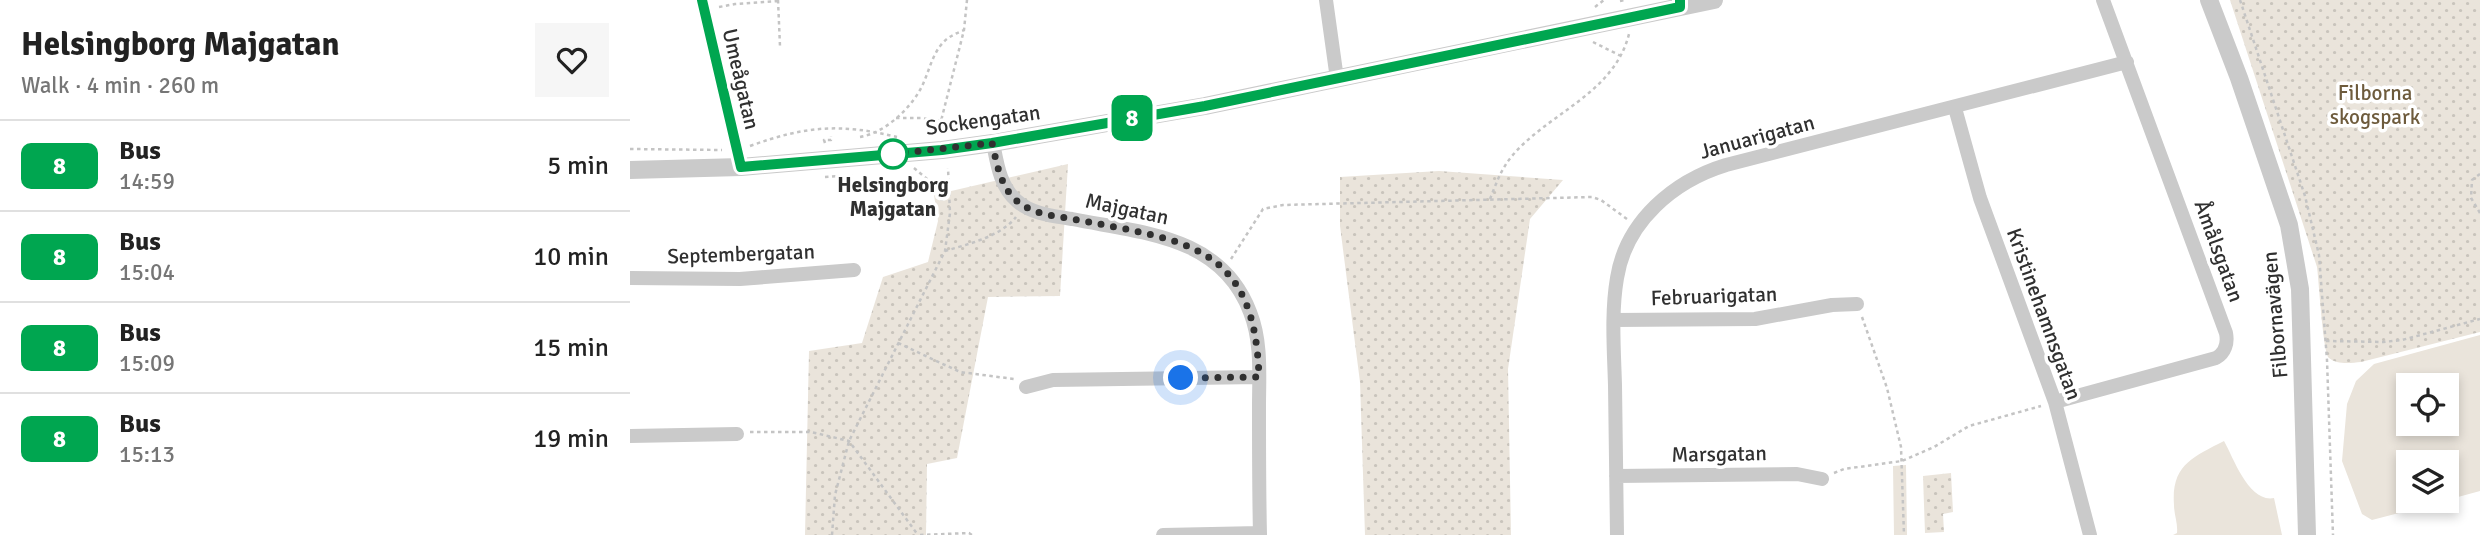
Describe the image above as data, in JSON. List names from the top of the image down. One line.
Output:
{"streets":{"street":["Umeågatan","Sockengatan","Januarigatan","Majgatan","Åmålsgatan","Septembergatan","Februarigatan","Kristinehamnsgatan","Filbornavägen","Marsgatan"]},"crossings":[["Umeågatan","Sockengatan"],["Januarigatan","Åmålsgatan"],["Januarigatan","Februarigatan"],["Januarigatan","Kristinehamnsgatan"],["Januarigatan","Marsgatan"],["Åmålsgatan","Kristinehamnsgatan"]],"parks":["Filborna skogspark"],"places":["Helsingborg Majgatan"],"lines":["bus line 8"],"page":{"heading":["Helsingborg Majgatan","Walk · 4 min · 260 m"],"on_map":"8","list":[{"mark":"8","name":"Bus","note":"14:59","value":"5 min"},{"mark":"8","name":"Bus","note":"15:04","value":"10 min"},{"mark":"8","name":"Bus","note":"15:09","value":"15 min"},{"mark":"8","name":"Bus","note":"15:13","value":"19 min"}]}}
